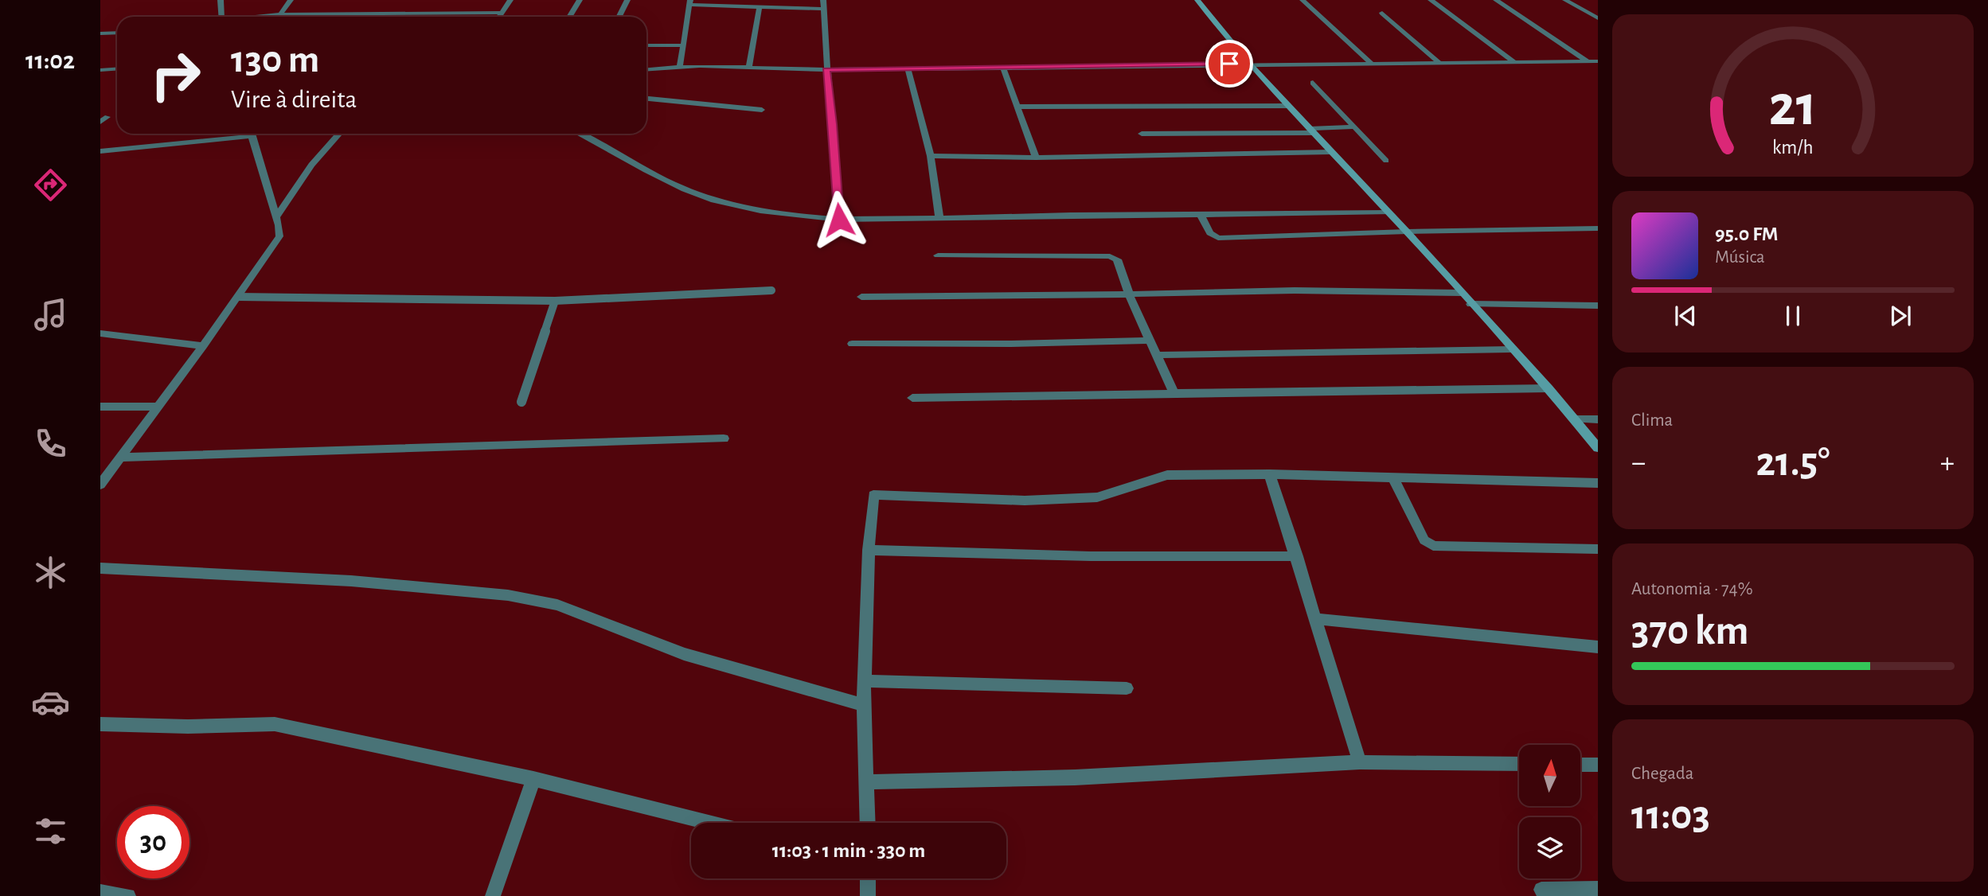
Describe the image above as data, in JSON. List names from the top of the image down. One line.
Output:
{"north":"top","page":{"tabs":"11:02","turn":["130 m","Vire à direita"],"song":["95.0 FM","Música"],"tile":["Clima",["Autonomia · 74%","370 km"],["Chegada","11:03"]],"heat":["−","21.5°","+"],"limit":"30","trip":"11:03 · 1 min · 330 m","gauge":["21","km/h"]}}
